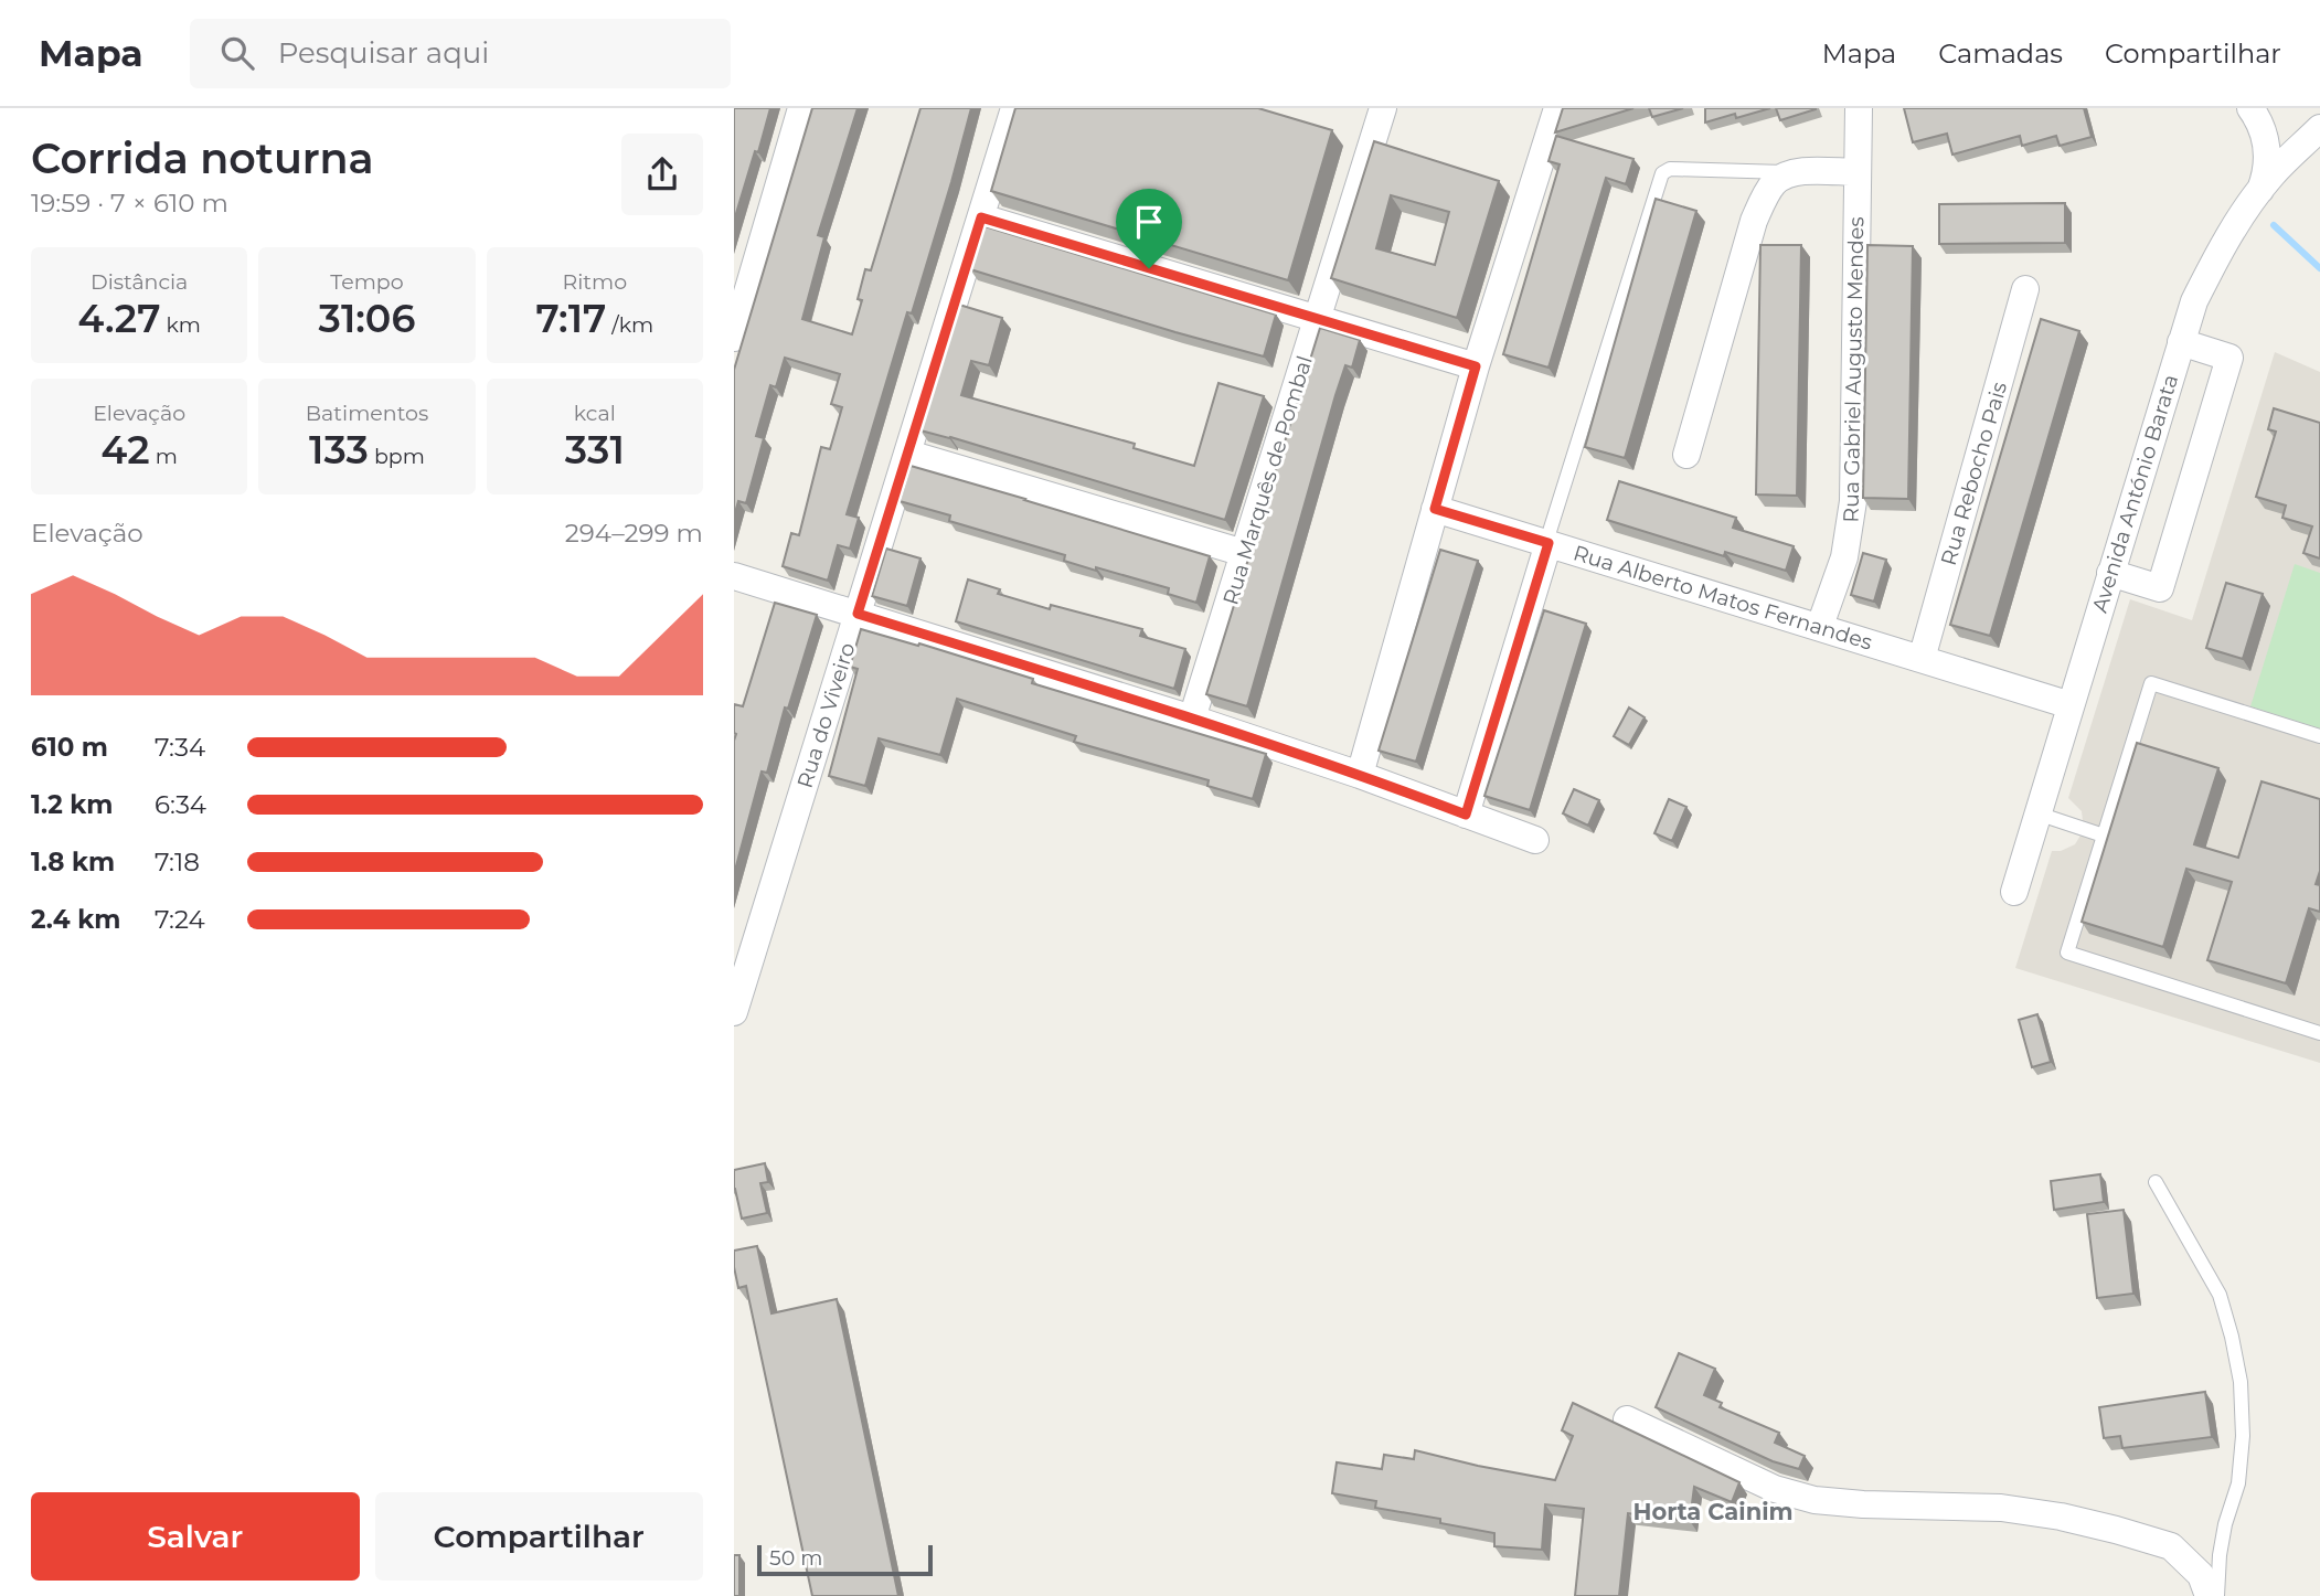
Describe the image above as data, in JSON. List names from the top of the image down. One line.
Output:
{"streets":{"street":["Rua Gabriel Augusto Mendes","Rua Rebocho Pais","Rua Marquês de Pombal","Avenida António Barata","Rua Alberto Matos Fernandes","Rua do Viveiro"]},"crossings":[["Rua Gabriel Augusto Mendes","Rua Alberto Matos Fernandes"],["Rua Rebocho Pais","Rua Alberto Matos Fernandes"],["Avenida António Barata","Rua Alberto Matos Fernandes"]],"districts":["Horta Cainim"],"scale_bar":"50 m","page":{"header":"Mapa","search":"Pesquisar aqui","nav":["Mapa","Camadas","Compartilhar"],"heading":["Corrida noturna","19:59 · 7 × 610 m"],"stats":[["Distância","4.27 km"],["Tempo","31:06"],["Ritmo","7:17 /km"],["Elevação","42 m"],["Batimentos","133 bpm"],["kcal","331"]],"chart":["Elevação","294–299 m"],"list":[{"name":"610 m","note":"7:34"},{"name":"1.2 km","note":"6:34"},{"name":"1.8 km","note":"7:18"},{"name":"2.4 km","note":"7:24"}],"buttons":["Salvar","Compartilhar"],"scale":"50 m"}}
